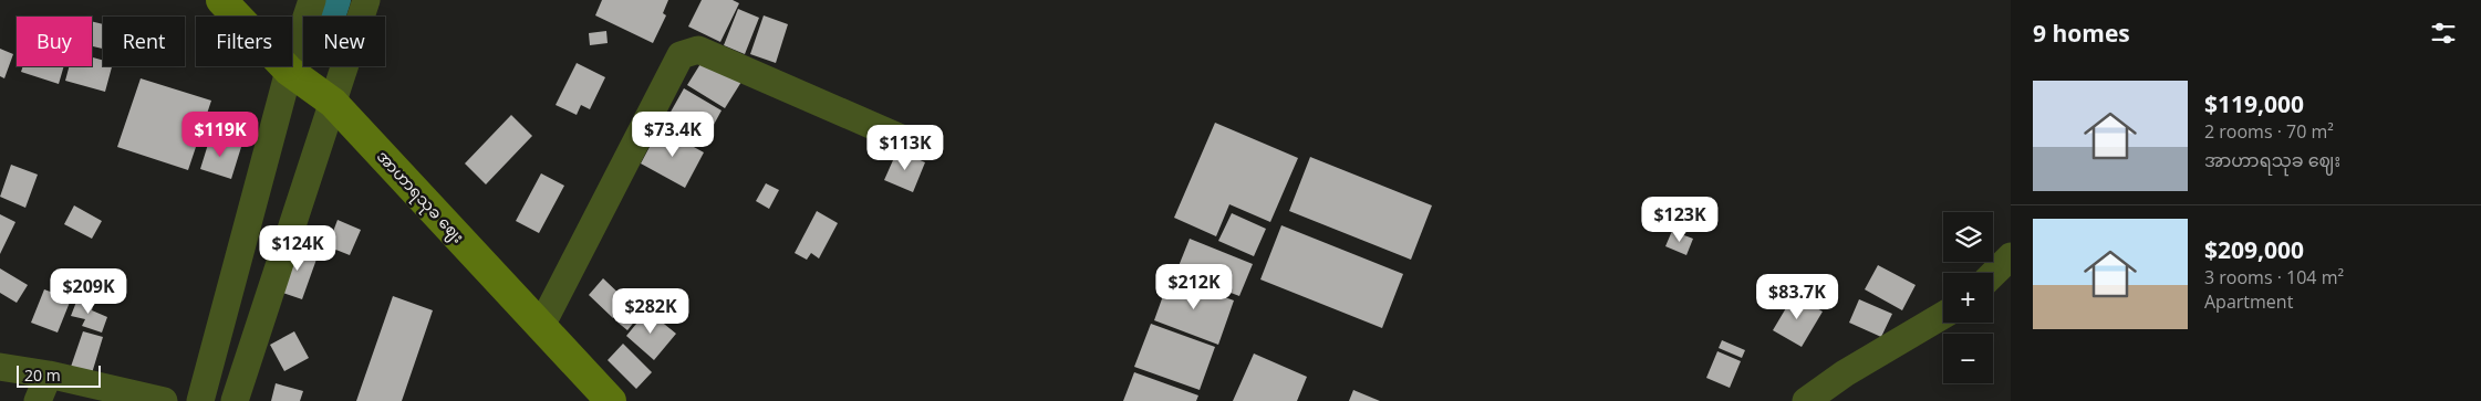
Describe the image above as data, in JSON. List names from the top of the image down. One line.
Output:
{"streets":{"street":["အာဟာရသုခ ဈေး"]},"scale_bar":"20 m","page":{"heading":"9 homes","chip":["Buy","Rent","Filters","New"],"list":[{"name":"$119,000","note":"2 rooms · 70 m² · အာဟာရသုခ ဈေး"},{"name":"$209,000","note":"3 rooms · 104 m² · Apartment"}],"price":["$119K","$73.4K","$113K","$123K","$124K","$212K","$209K","$83.7K","$282K"],"map_buttons":["+","−"],"scale":"20 m"}}
